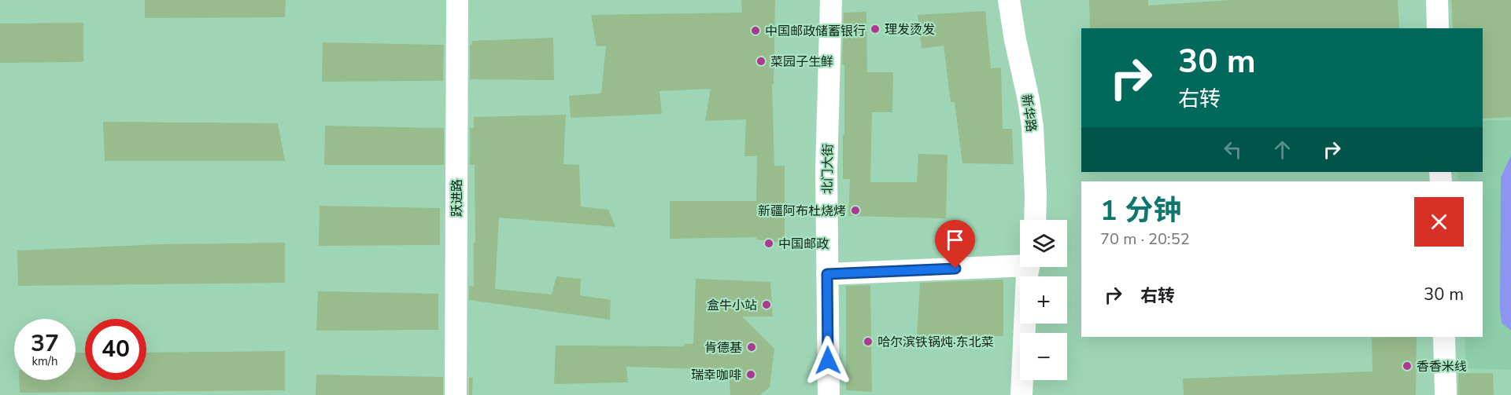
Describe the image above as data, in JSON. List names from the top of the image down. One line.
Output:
{"streets":{"street":["新华路","北门大街","跃进路"]},"places":["理发烫发","中国邮政储蓄银行","菜园子生鲜","新疆阿布杜烧烤","中国邮政","盒牛小站","哈尔滨铁锅炖·东北菜","肯德基","香香米线","瑞幸咖啡"],"page":{"turn":["30 m","右转"],"heading":["1 分钟","70 m · 20:52"],"map_buttons":["+","−"],"list":[{"name":"右转","value":"30 m"}],"speed":"37 km/h","limit":"40"}}
